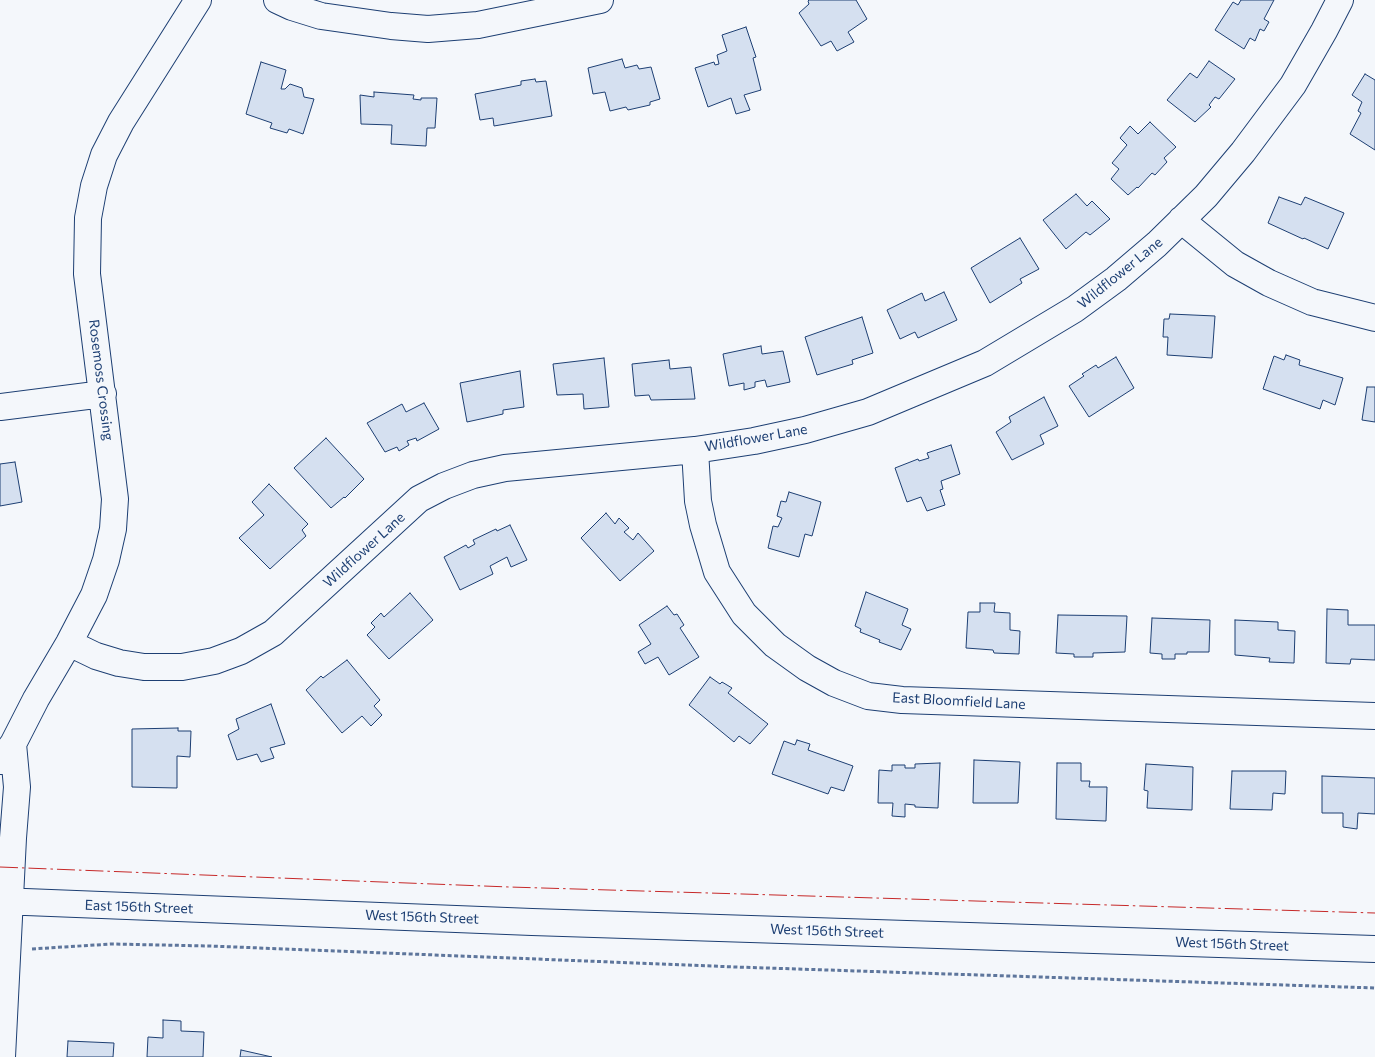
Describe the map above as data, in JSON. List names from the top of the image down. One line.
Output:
{"streets":{"street":["Wildflower Lane","Rosemoss Crossing","East Bloomfield Lane","East 156th Street","West 156th Street"]},"crossings":[["Wildflower Lane","Rosemoss Crossing"],["Wildflower Lane","East Bloomfield Lane"],["East 156th Street","West 156th Street"]]}
